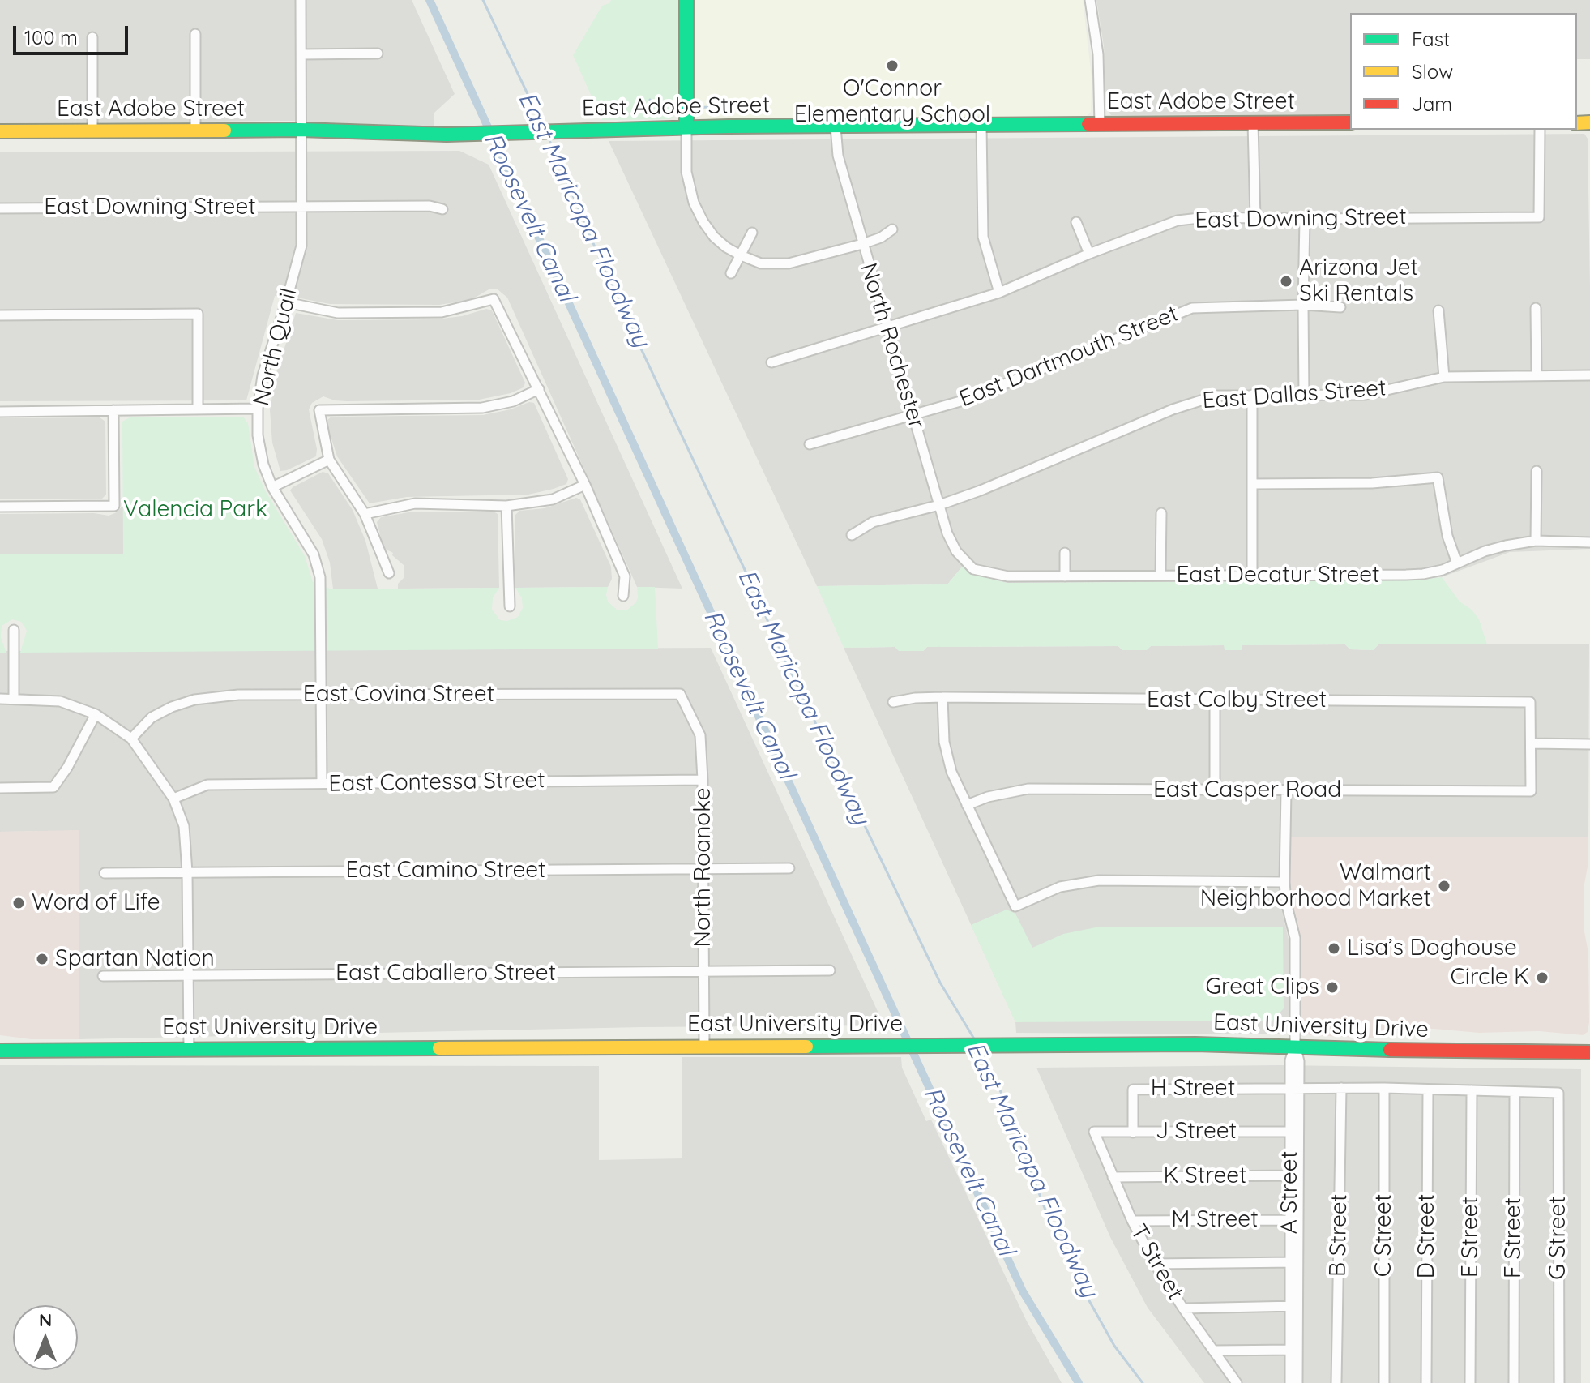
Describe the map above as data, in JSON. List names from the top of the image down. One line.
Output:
{"streets":{"main road":["East Adobe Street","East University Drive"],"street":["East Downing Street","North Rochester","North Quail","East Dartmouth Street","East Dallas Street","East Decatur Street","East Covina Street","East Colby Street","East Contessa Street","East Casper Road","North Roanoke","East Camino Street","East Caballero Street","H Street","J Street","K Street","A Street","M Street","B Street","C Street","D Street","E Street","F Street","G Street","T Street"]},"crossings":[["East Adobe Street","North Rochester"],["East Adobe Street","North Quail"],["East Downing Street","North Rochester"],["East Downing Street","North Quail"],["North Rochester","East Dartmouth Street"],["North Rochester","East Dallas Street"],["North Rochester","East Decatur Street"],["North Quail","East Covina Street"],["North Quail","East Contessa Street"],["East Covina Street","North Roanoke"],["East Colby Street","East Casper Road"],["East Contessa Street","North Roanoke"],["East Casper Road","A Street"],["North Roanoke","East Camino Street"],["North Roanoke","East Caballero Street"],["North Roanoke","East University Drive"],["East University Drive","A Street"],["H Street","J Street"],["H Street","A Street"],["J Street","A Street"],["J Street","T Street"],["K Street","A Street"],["K Street","T Street"],["A Street","M Street"],["M Street","T Street"],["F Street","G Street"]],"water":["Roosevelt Canal","East Maricopa Floodway"],"parks":["Valencia Park"],"places":["O'Connor Elementary School","Arizona Jet Ski Rentals","Walmart Neighborhood Market","Word of Life","Lisa’s Doghouse","Spartan Nation","Circle K","Great Clips"],"legend":["Fast","Slow","Jam"],"scale_bar":"100 m","north":"top"}
